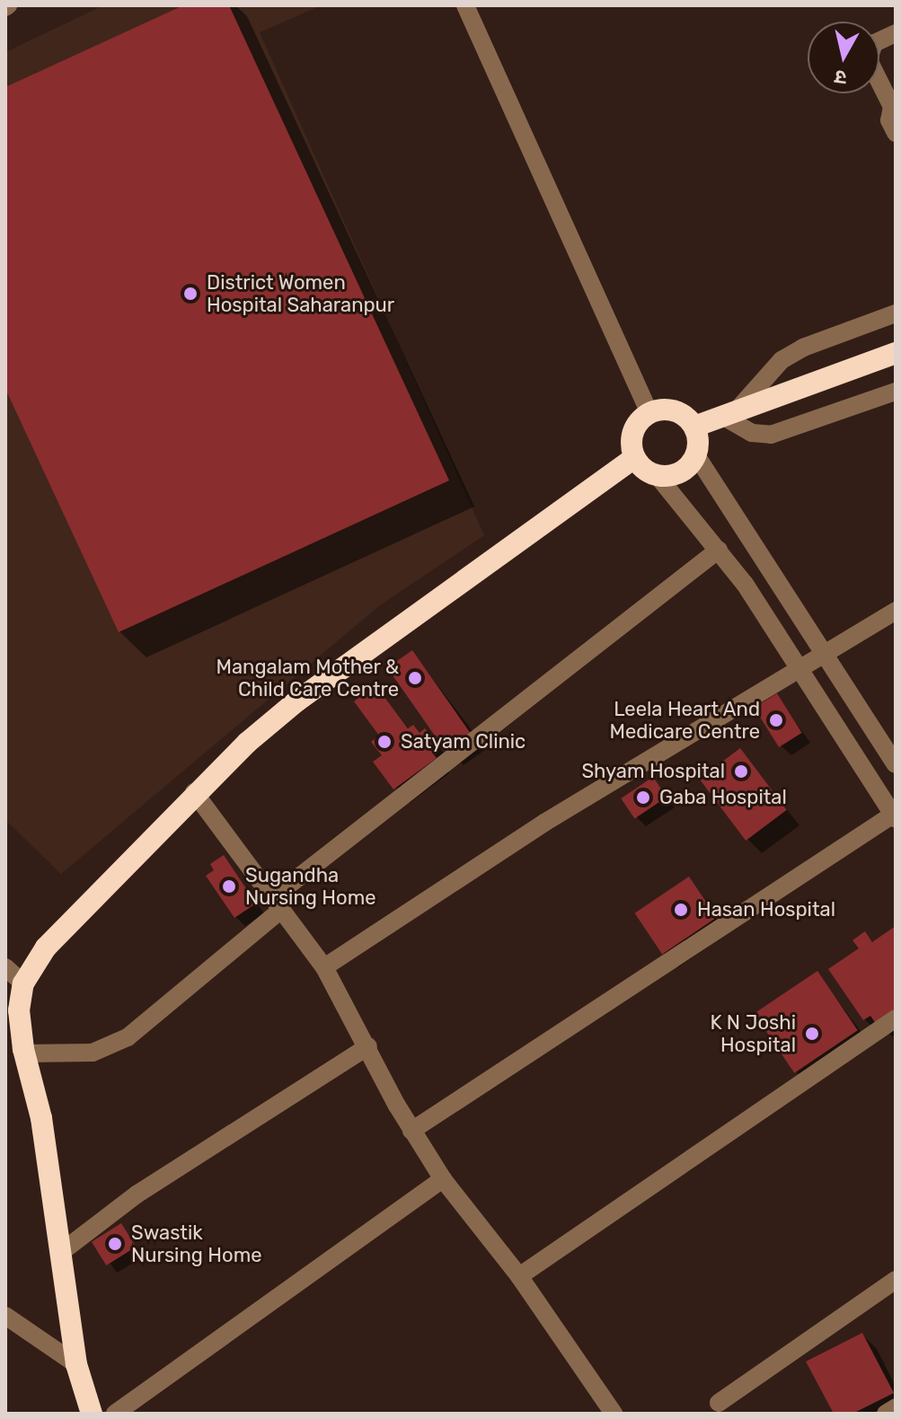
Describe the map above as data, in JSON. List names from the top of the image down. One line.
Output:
{"places":["District Women Hospital Saharanpur","Mangalam Mother & Child Care Centre","Leela Heart And Medicare Centre","Satyam Clinic","Shyam Hospital","Gaba Hospital","Sugandha Nursing Home","Hasan Hospital","K N Joshi Hospital","Swastik Nursing Home"],"north":"bottom"}
